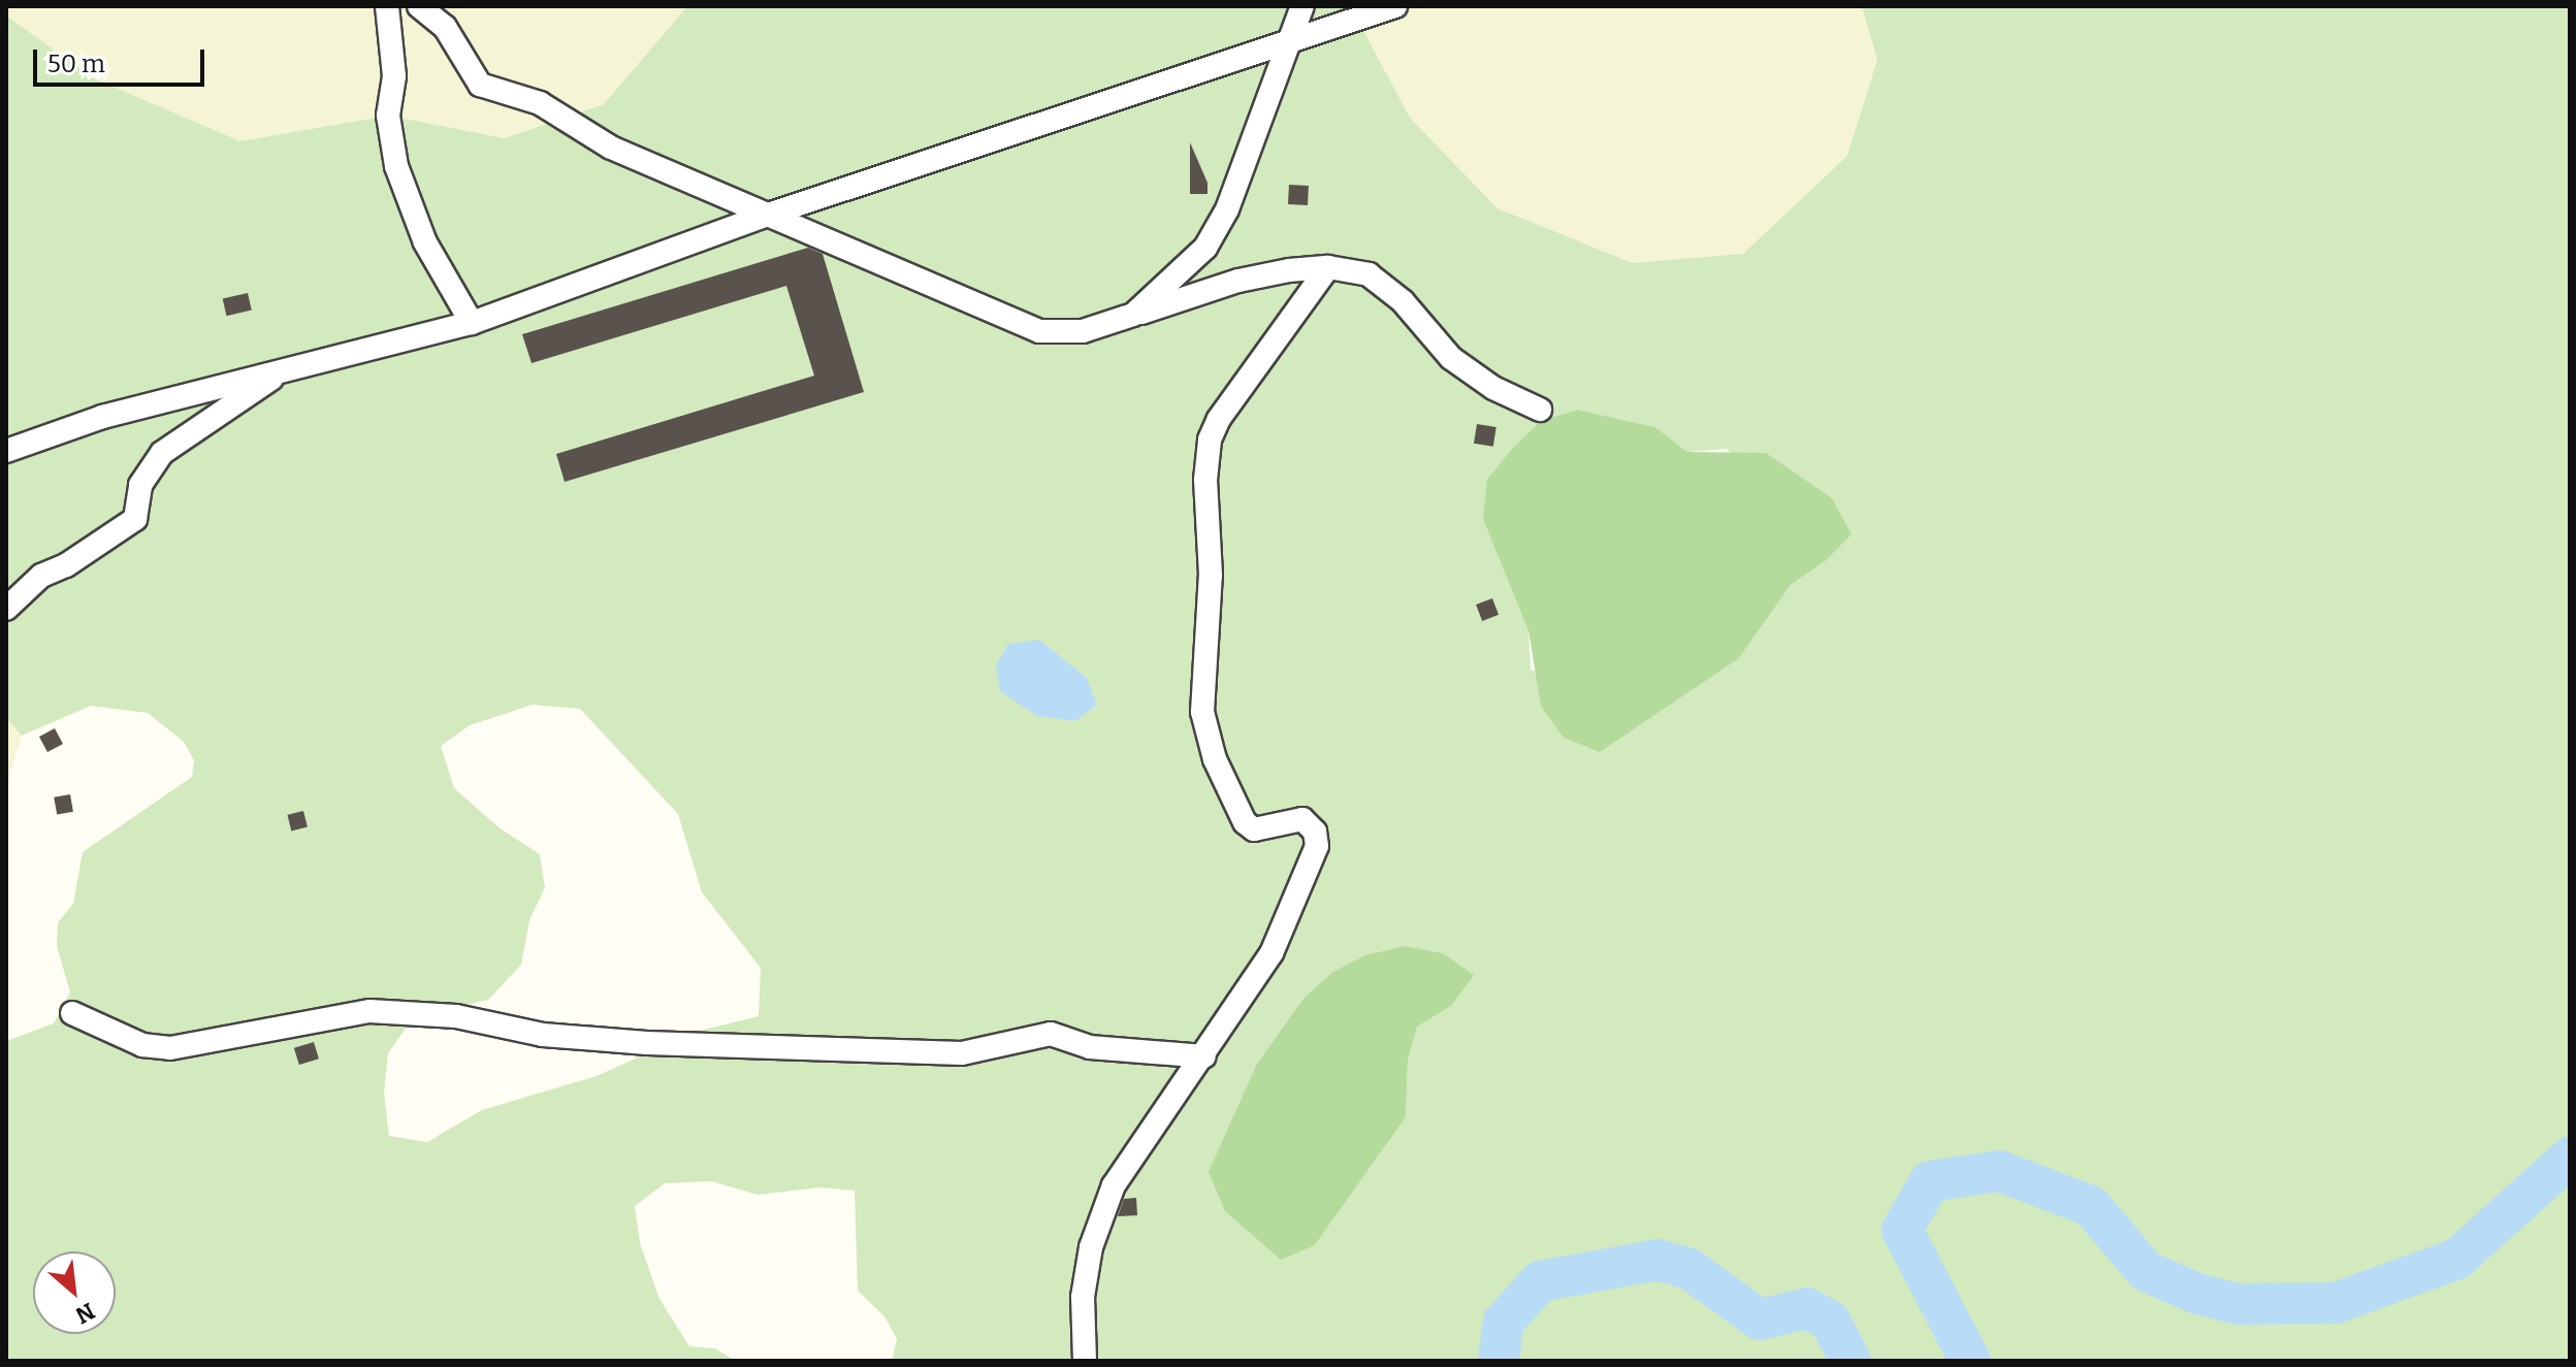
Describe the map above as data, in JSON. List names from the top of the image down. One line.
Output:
{"scale_bar":"50 m","north":"bottom right"}
